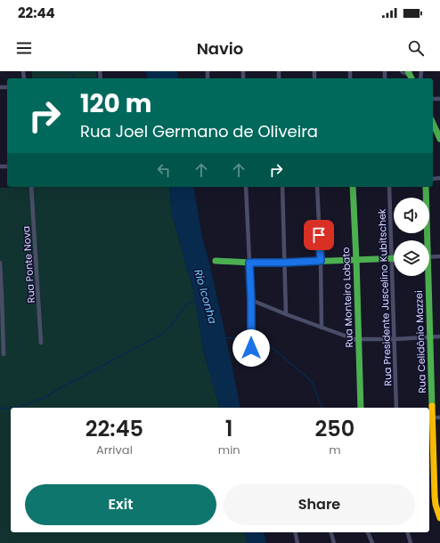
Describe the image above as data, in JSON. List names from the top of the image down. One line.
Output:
{"streets":{"street":["Rua Ponte Nova","Rua Monteiro Lobato","Rua Presidente Juscelino Kubitschek","Rua Celidônio Mazzei"]},"water":["Rio Iconha"],"page":{"status":"22:44","header":"Navio","turn":["120 m","Rua Joel Germano de Oliveira"],"eta":["22:45","Arrival","1","min","250","m"],"buttons":["Exit","Share"]}}
